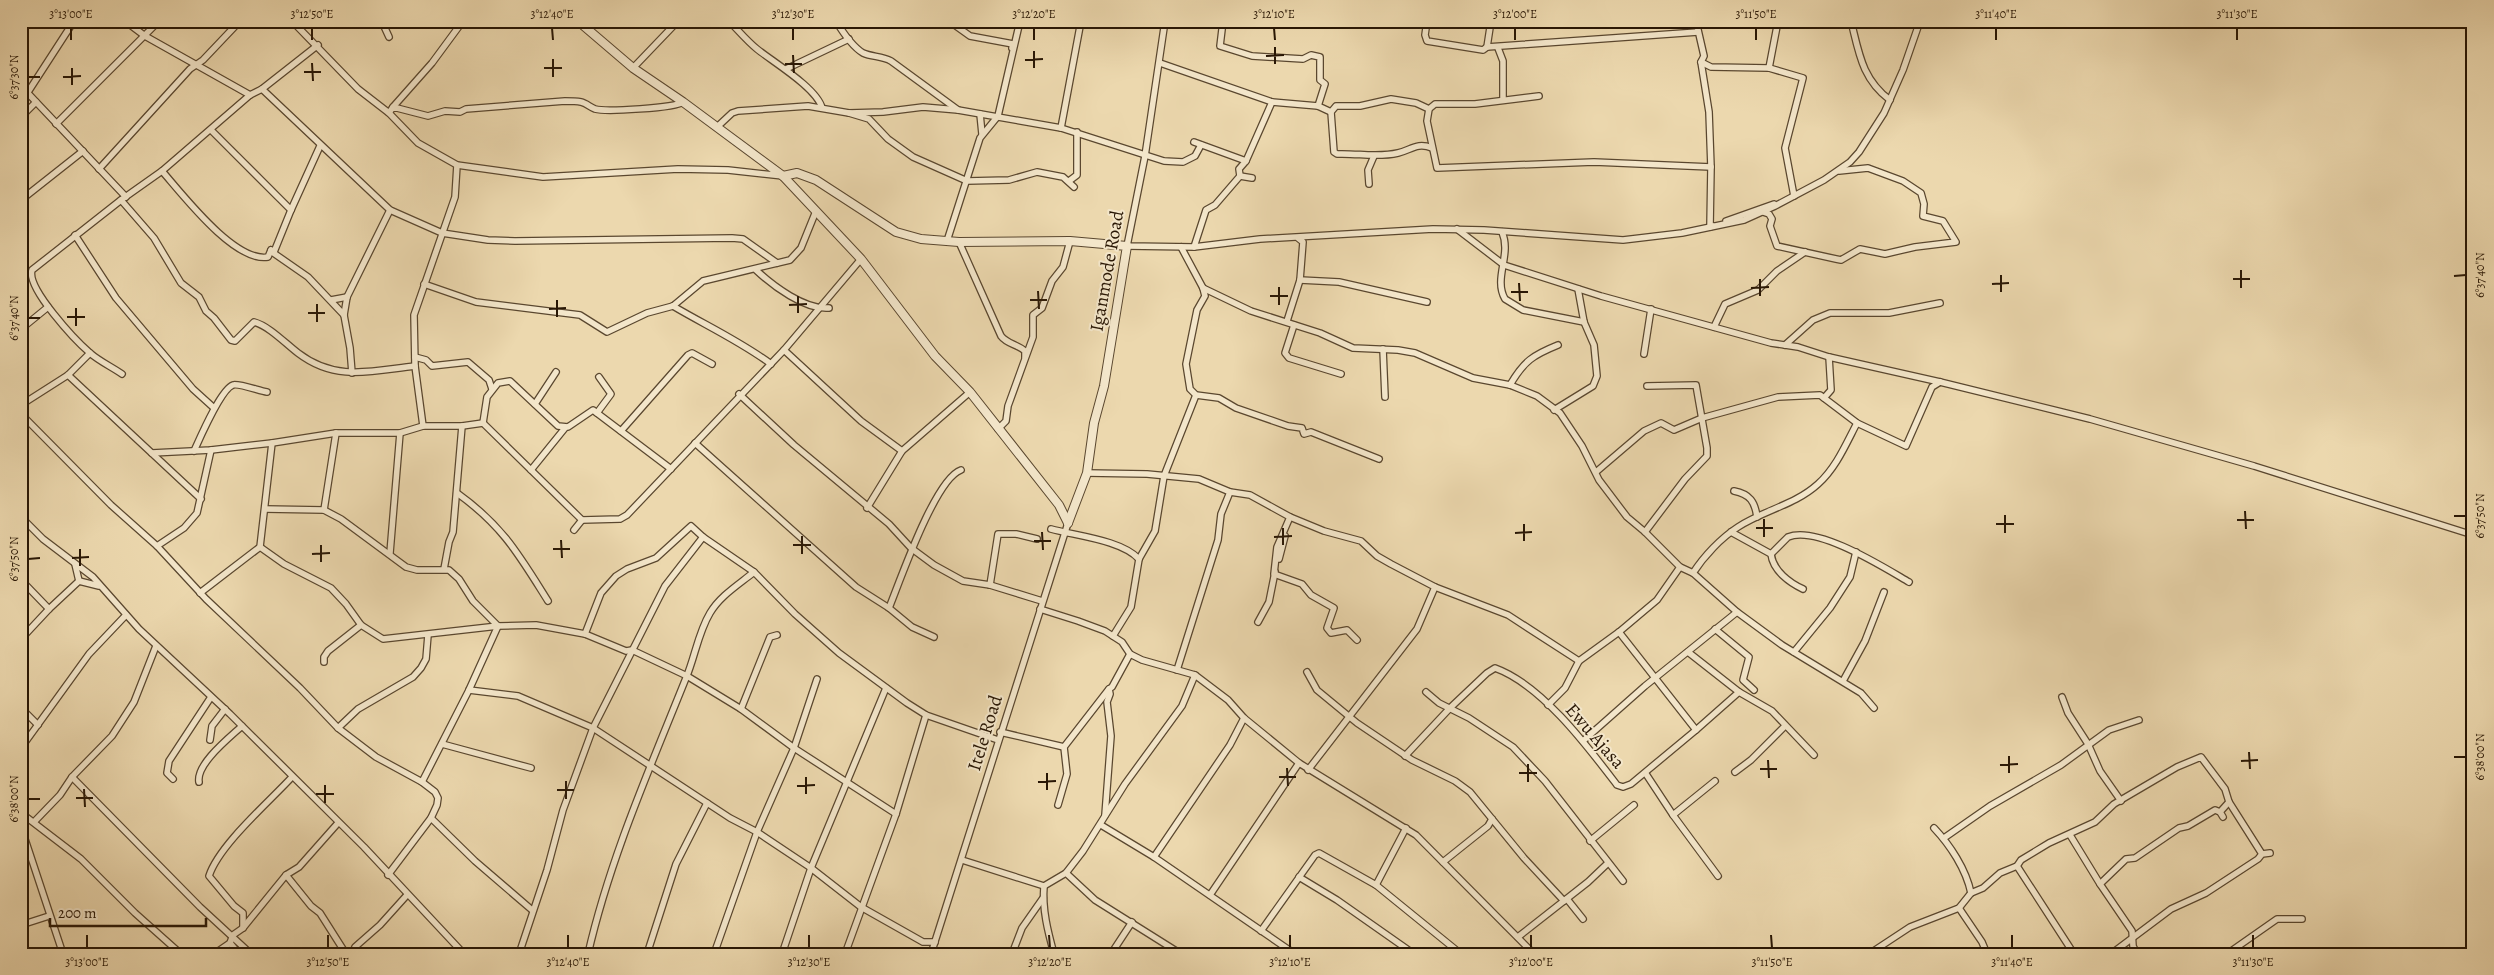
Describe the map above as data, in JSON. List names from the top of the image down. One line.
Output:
{"streets":{"street":["Iganmode Road","Itele Road","Ewu Ajasa"]},"crossings":[["Iganmode Road","Itele Road"]],"scale_bar":"200 m","coordinates":["3°13'00\"E","3°12'50\"E","3°12'40\"E","3°12'30\"E","3°12'20\"E","3°12'10\"E","3°12'00\"E","3°11'50\"E","3°11'40\"E","3°11'30\"E","6°37'30\"N","6°37'40\"N","6°37'50\"N","6°38'00\"N"]}
